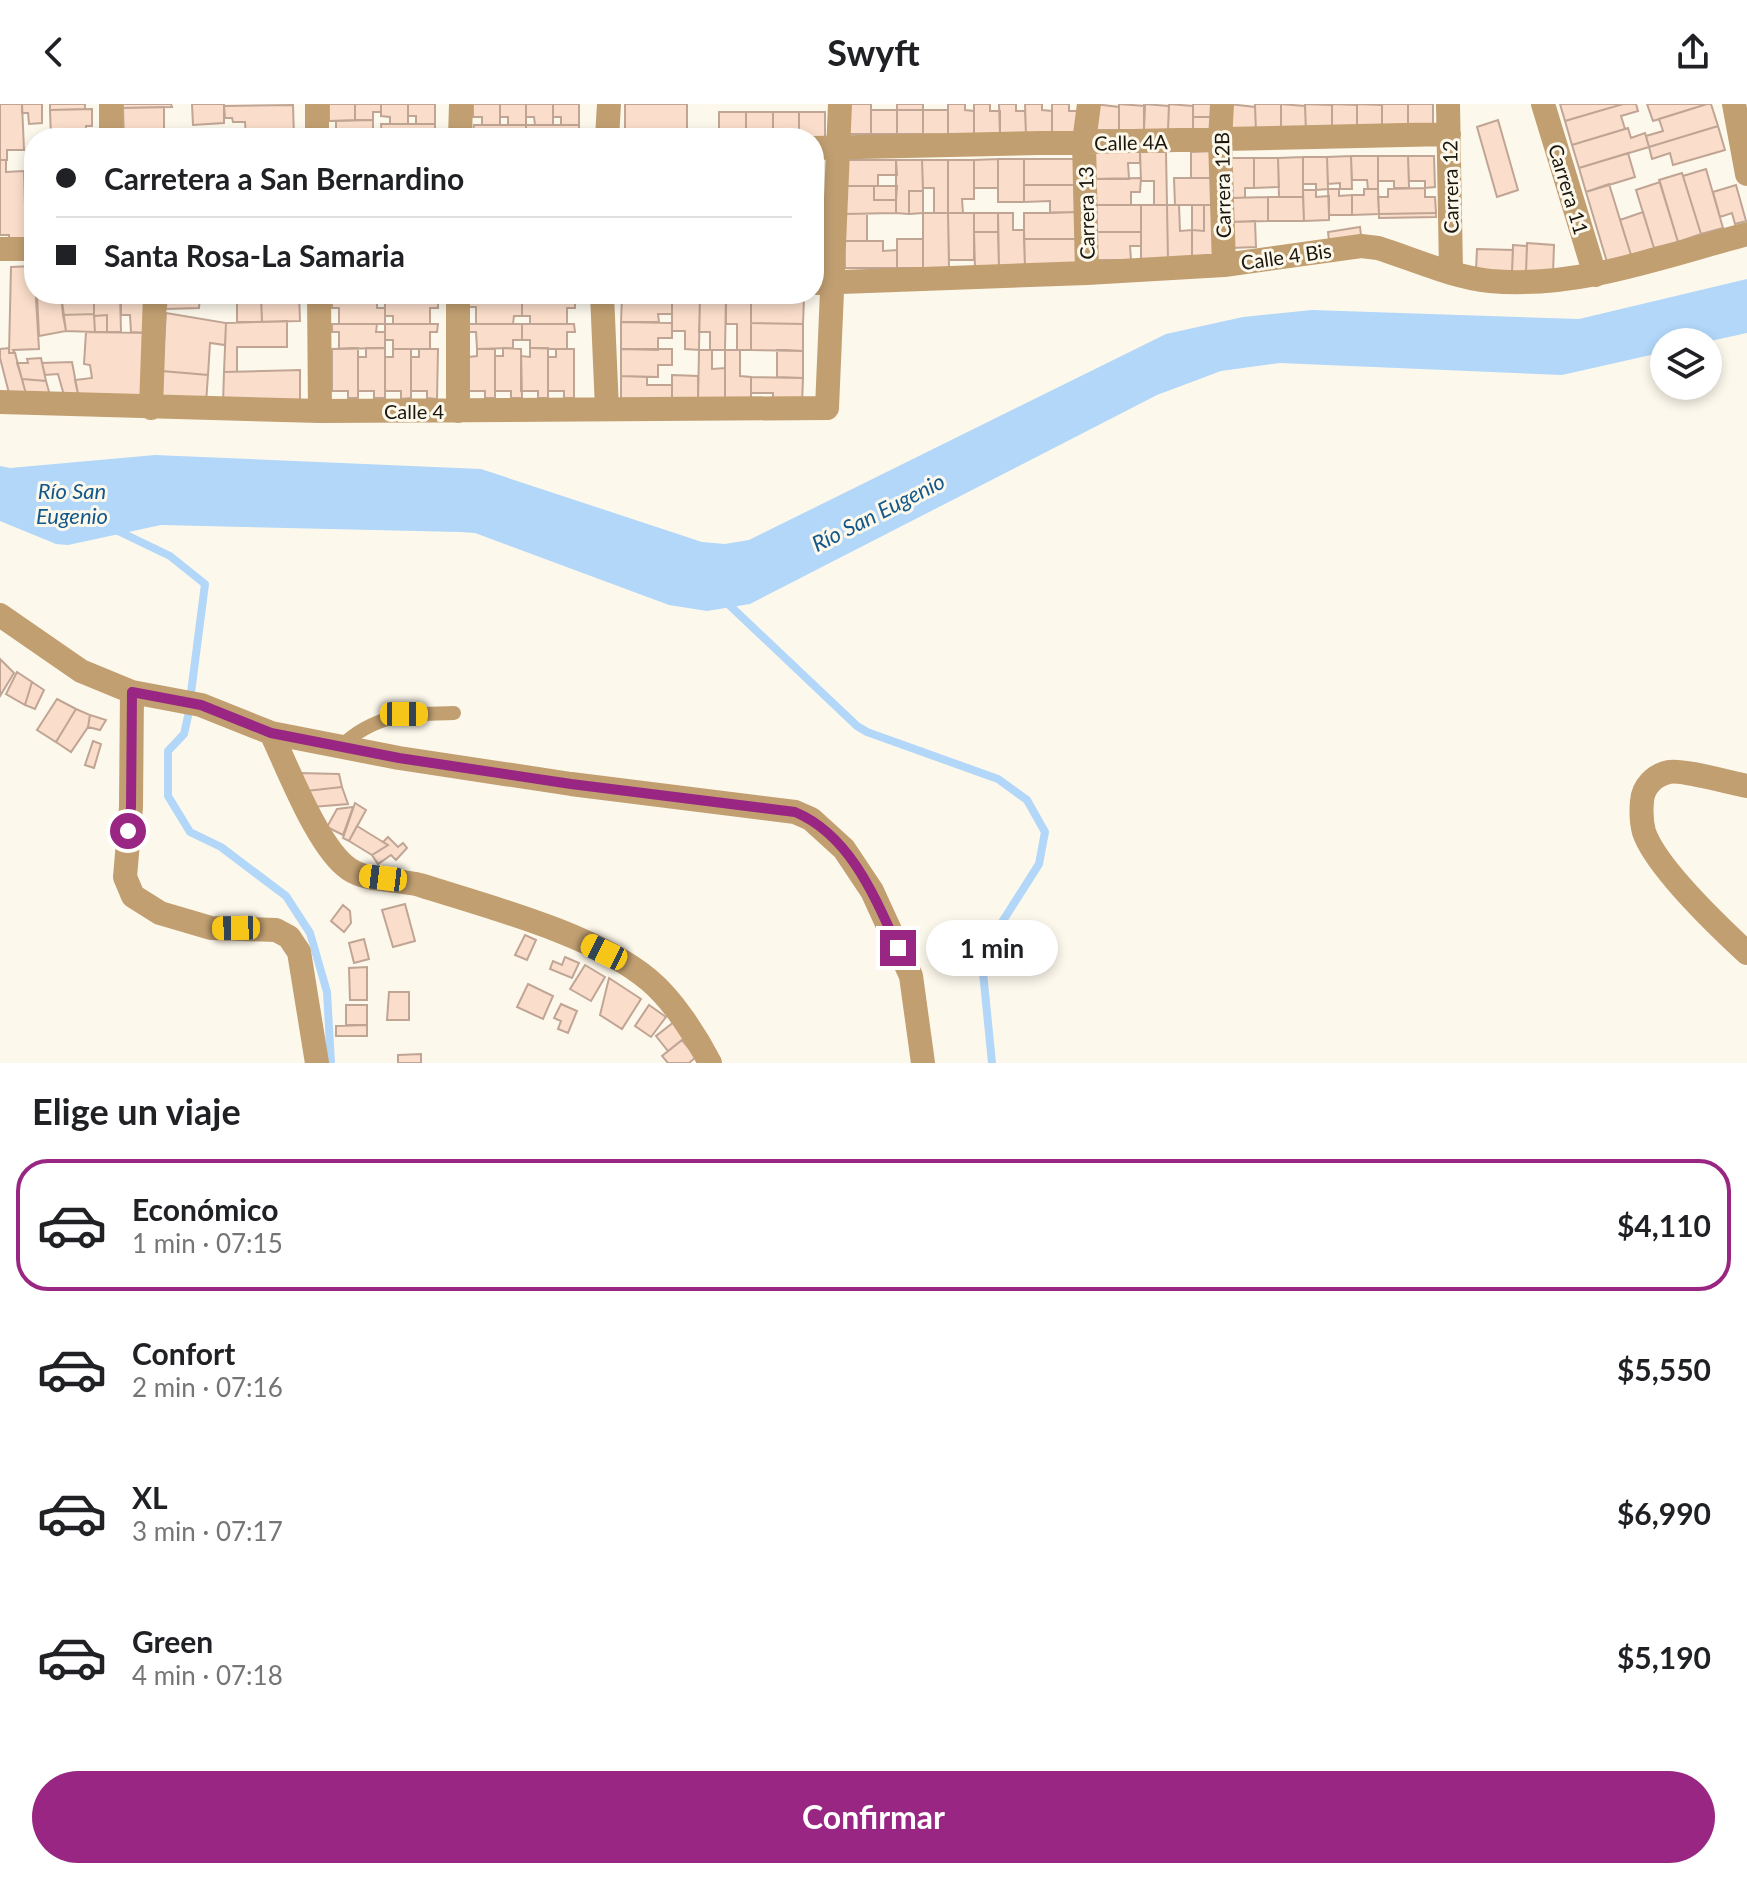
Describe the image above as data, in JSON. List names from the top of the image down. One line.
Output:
{"streets":{"street":["Calle 4A","Carrera 12B","Carrera 12","Carrera 11","Carrera 13","Calle 4 Bis","Calle 4"]},"crossings":[["Calle 4A","Carrera 12B"],["Calle 4A","Carrera 12"],["Calle 4A","Carrera 13"],["Carrera 12B","Calle 4 Bis"],["Carrera 12","Calle 4 Bis"],["Carrera 11","Calle 4 Bis"],["Carrera 13","Calle 4 Bis"],["Calle 4 Bis","Calle 4"]],"water":["Río San Eugenio"],"page":{"header":"Swyft","banner":["Carretera a San Bernardino","Santa Rosa-La Samaria"],"bubble":"1 min","heading":"Elige un viaje","list":[{"name":"Económico","note":"1 min · 07:15","value":"$4,110"},{"name":"Confort","note":"2 min · 07:16","value":"$5,550"},{"name":"XL","note":"3 min · 07:17","value":"$6,990"},{"name":"Green","note":"4 min · 07:18","value":"$5,190"}],"buttons":"Confirmar"}}
